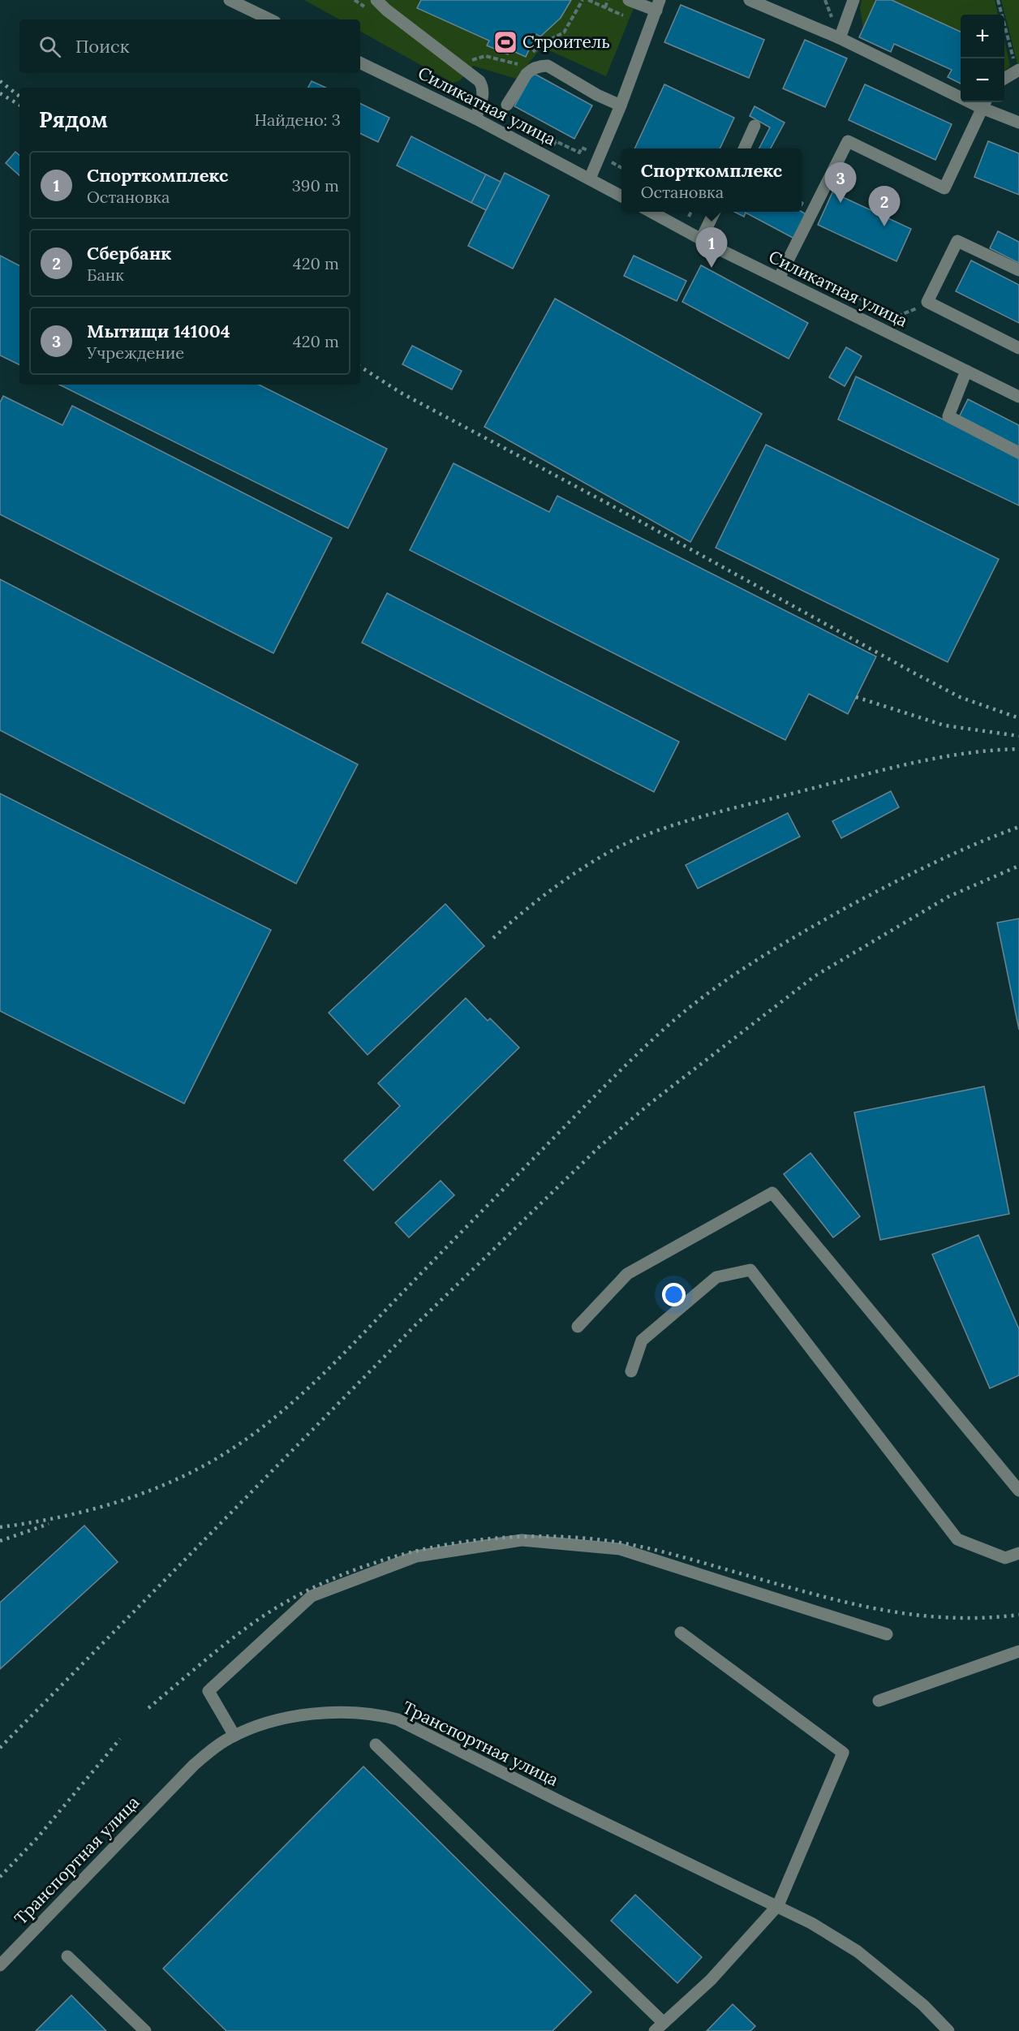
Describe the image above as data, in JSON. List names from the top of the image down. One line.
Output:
{"streets":{"street":["Силикатная улица","Транспортная улица"]},"places":{"sports":["Строитель"]},"page":{"map_buttons":["+","−"],"search":"Поиск","heading":["Рядом","Найдено: 3"],"popup":["Спорткомплекс","Остановка"],"list":[{"mark":"1","name":"Спорткомплекс","note":"Остановка","value":"390 m"},{"mark":"2","name":"Сбербанк","note":"Банк","value":"420 m"},{"mark":"3","name":"Мытищи 141004","note":"Учреждение","value":"420 m"}],"pins":["3","2","1"]}}
